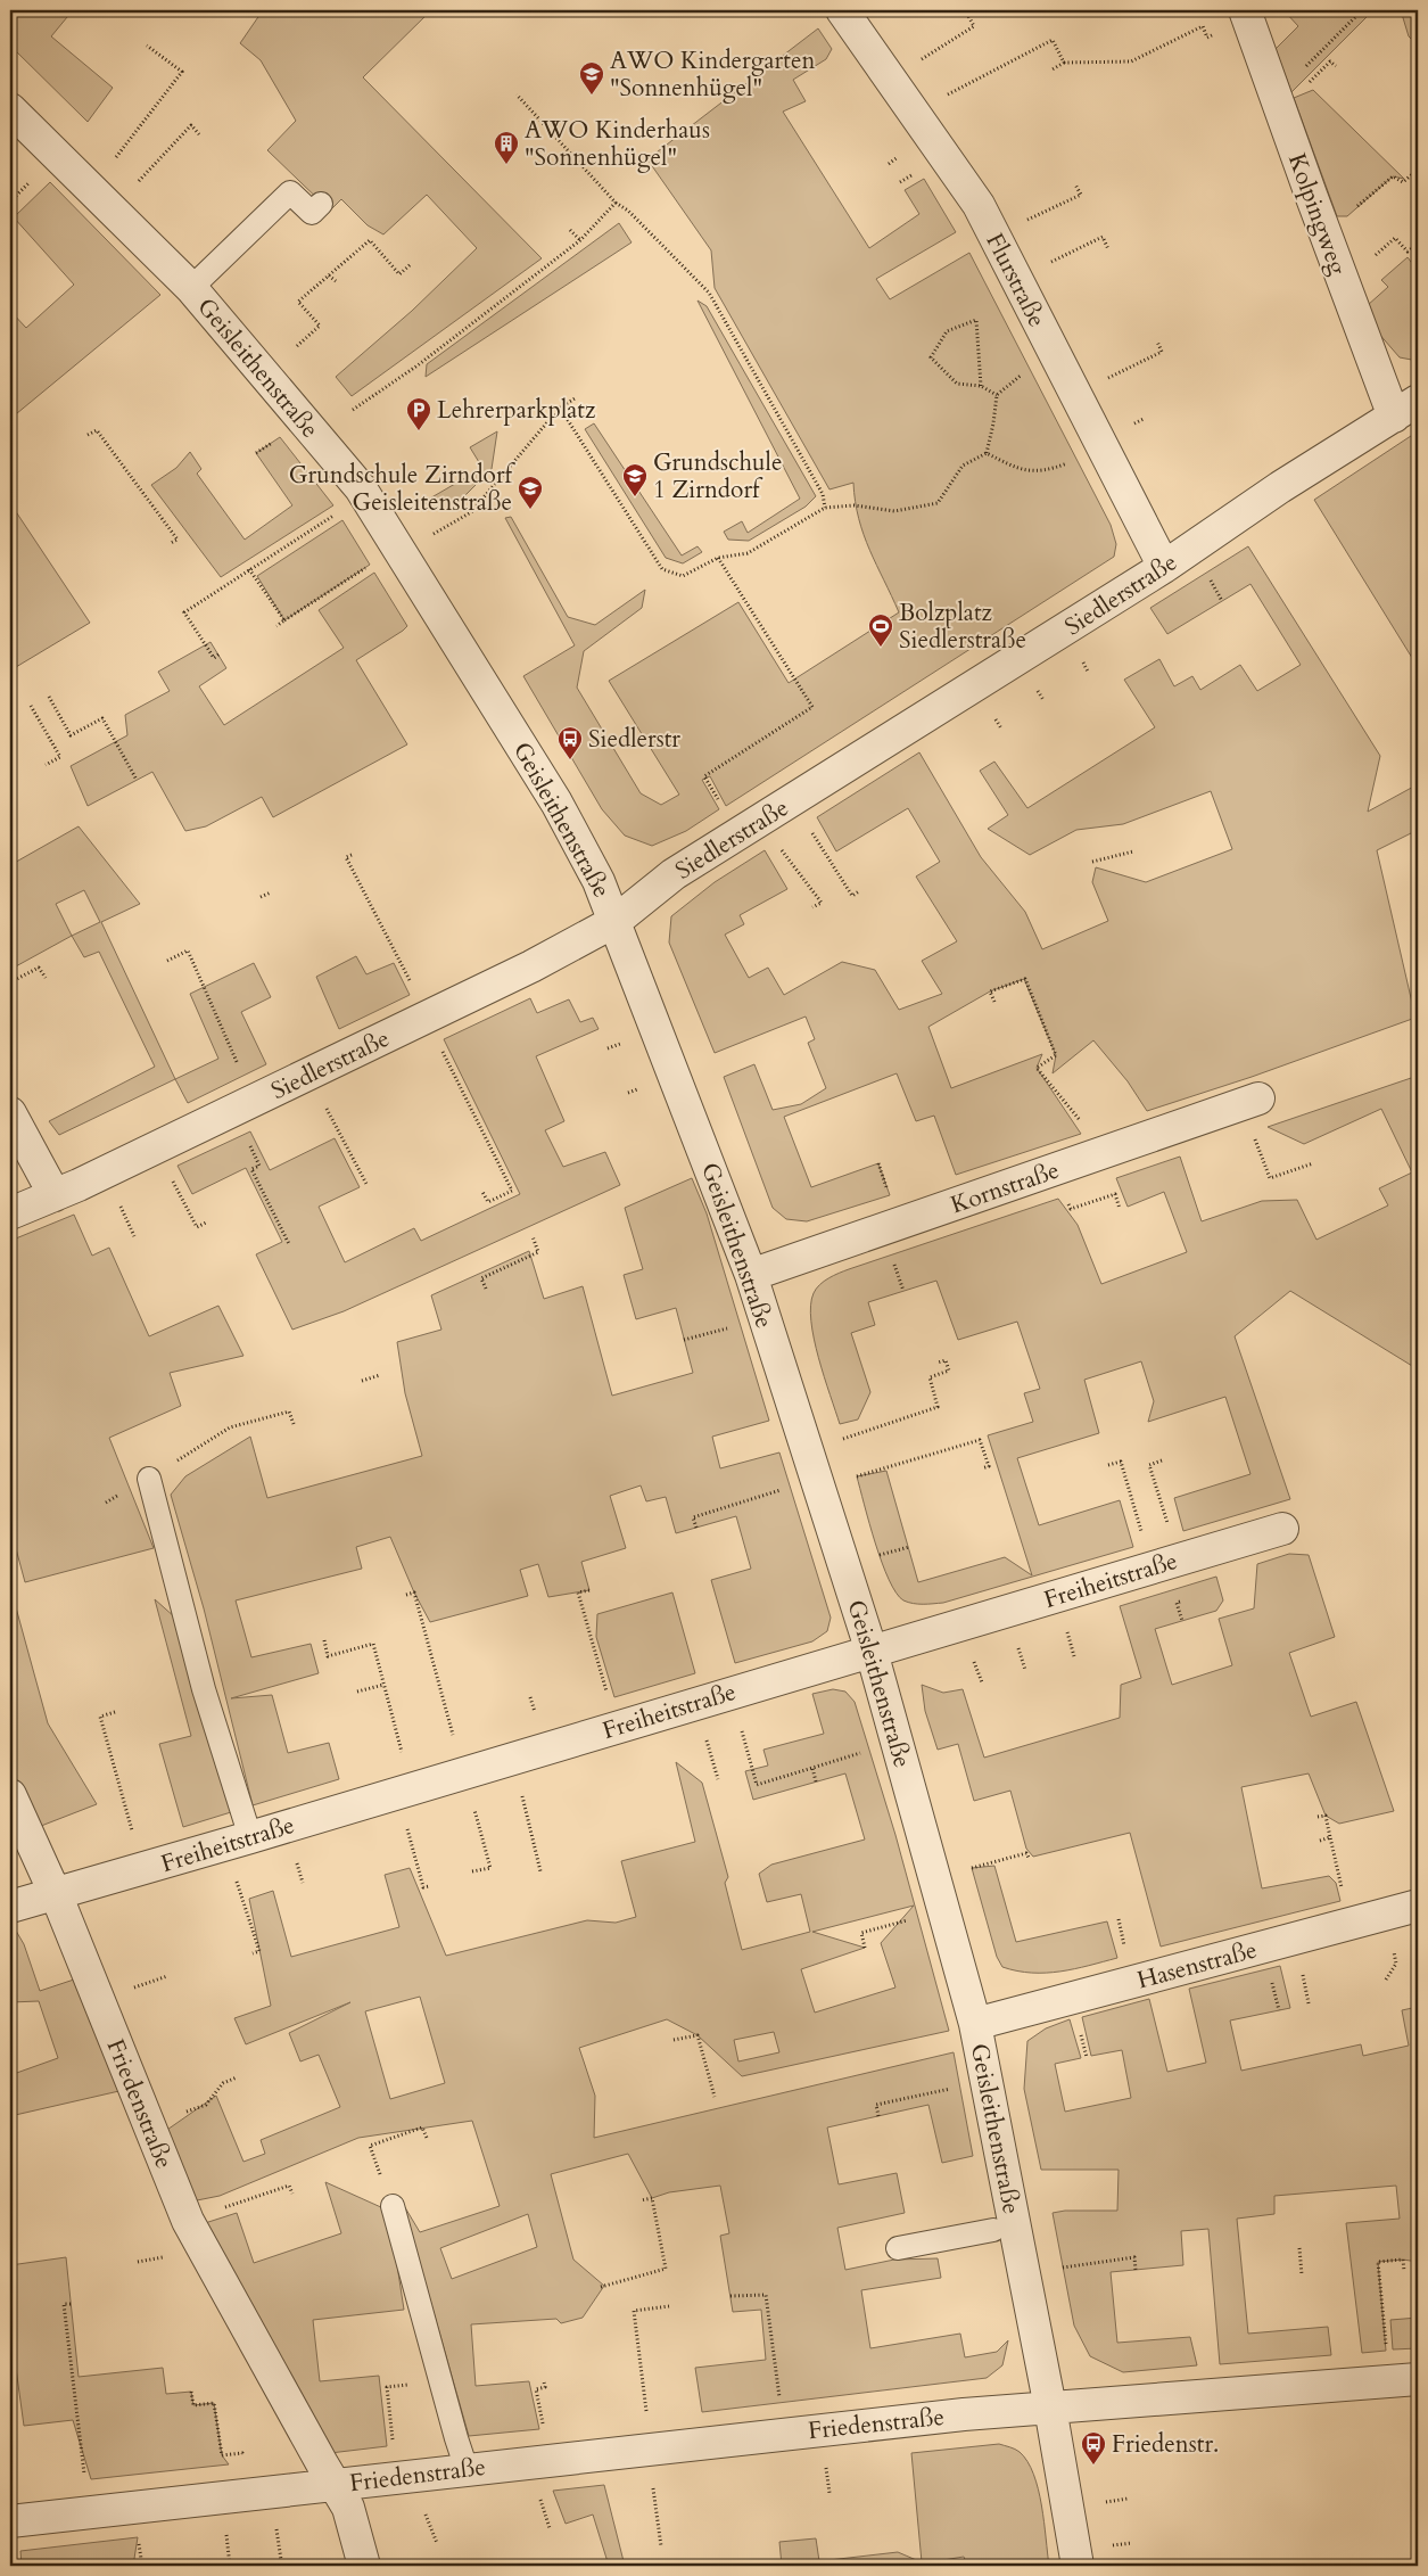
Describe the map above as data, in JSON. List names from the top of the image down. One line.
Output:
{"streets":{"street":["Kolpingweg","Flurstraße","Geisleithenstraße","Siedlerstraße","Kornstraße","Freiheitstraße","Hasenstraße","Friedenstraße"]},"crossings":[["Kolpingweg","Siedlerstraße"],["Flurstraße","Siedlerstraße"],["Geisleithenstraße","Siedlerstraße"],["Geisleithenstraße","Kornstraße"],["Geisleithenstraße","Freiheitstraße"],["Geisleithenstraße","Hasenstraße"],["Geisleithenstraße","Friedenstraße"],["Freiheitstraße","Friedenstraße"]],"places":{"school or university":["AWO Kindergarten \"Sonnenhügel\"","Grundschule 1 Zirndorf","Grundschule Zirndorf Geisleitenstraße"],"building":["AWO Kinderhaus \"Sonnenhügel\""],"parking":["Lehrerparkplatz"],"sports":["Bolzplatz Siedlerstraße"],"bus stop":["Siedlerstr","Friedenstr."]}}
